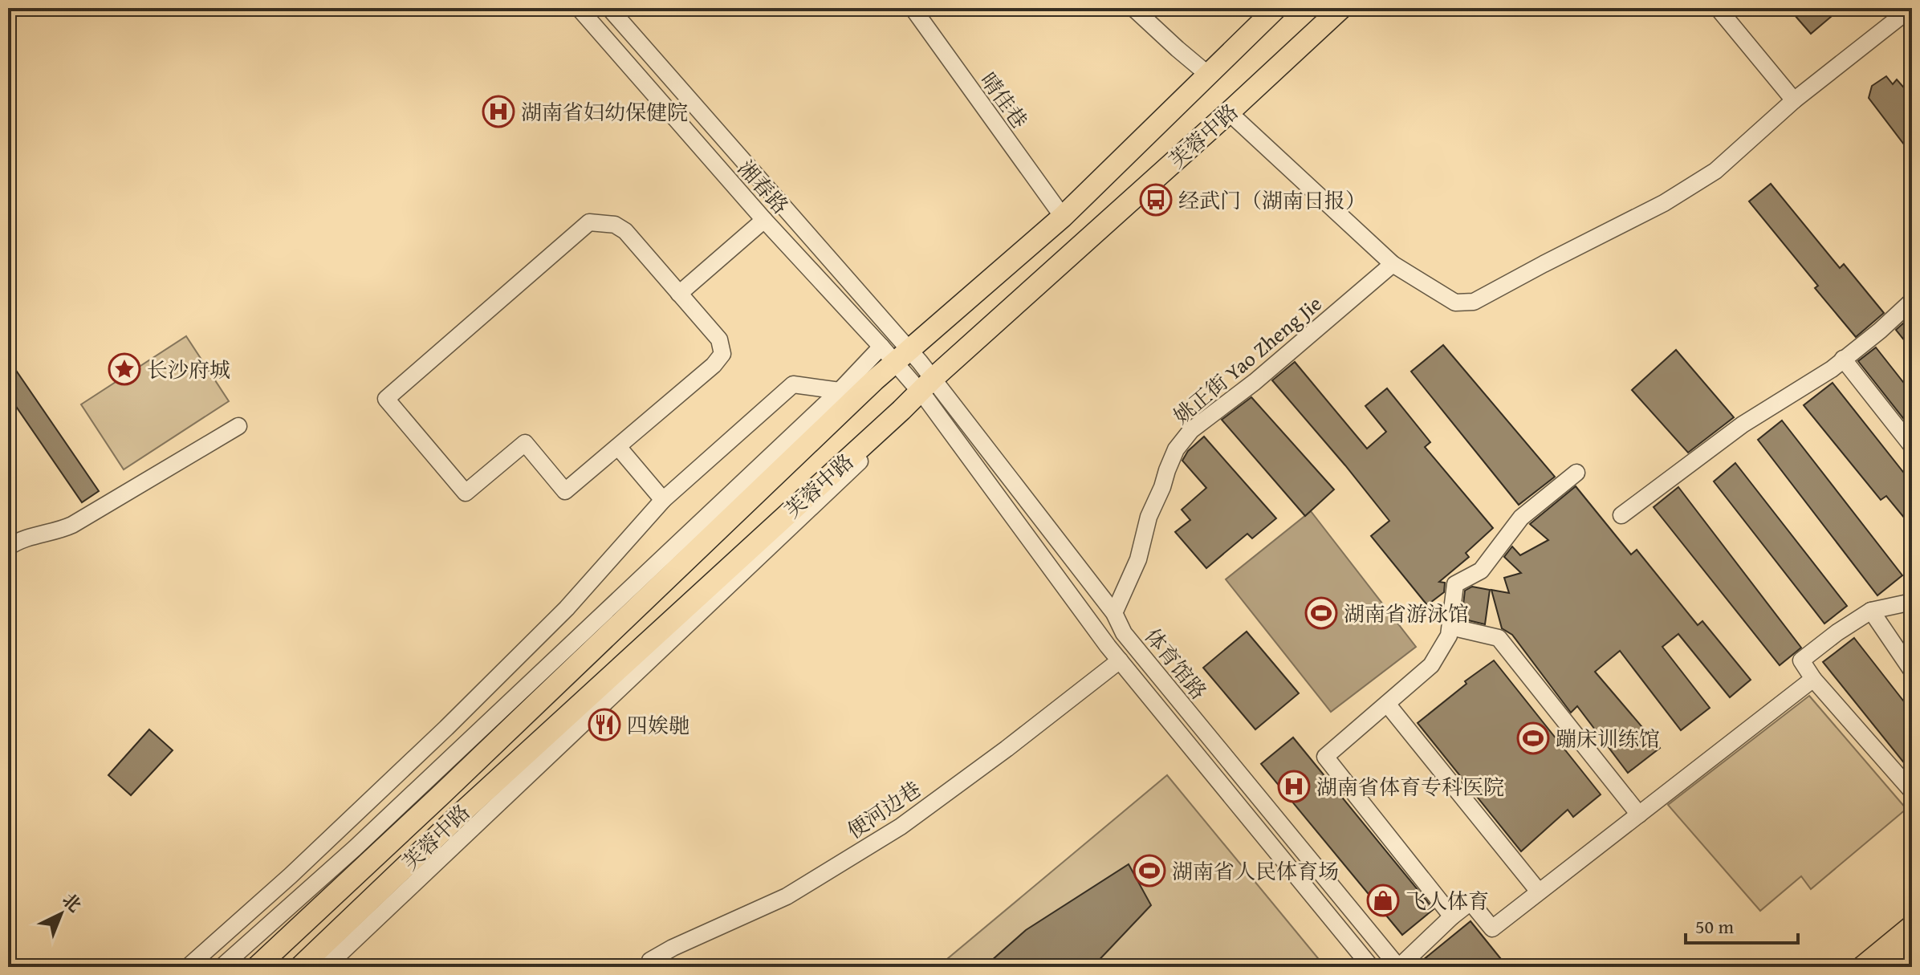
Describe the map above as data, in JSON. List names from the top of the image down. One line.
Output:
{"streets":{"main road":["芙蓉中路"],"street":["晴佳巷","湘春路","姚正街 Yao Zheng Jie","体育馆路","便河边巷"]},"crossings":[["晴佳巷","芙蓉中路"],["芙蓉中路","湘春路"],["芙蓉中路","体育馆路"],["湘春路","体育馆路"],["姚正街 Yao Zheng Jie","体育馆路"],["体育馆路","便河边巷"]],"places":{"hospital":["湖南省妇幼保健院","湖南省体育专科医院"],"bus stop":["经武门（湖南日报）"],"place":["长沙府城"],"sports":["湖南省游泳馆","蹦床训练馆","湖南省人民体育场"],"restaurant":["四娭毑"],"shop":["飞人体育"]},"scale_bar":"50 m","north":"top right"}
